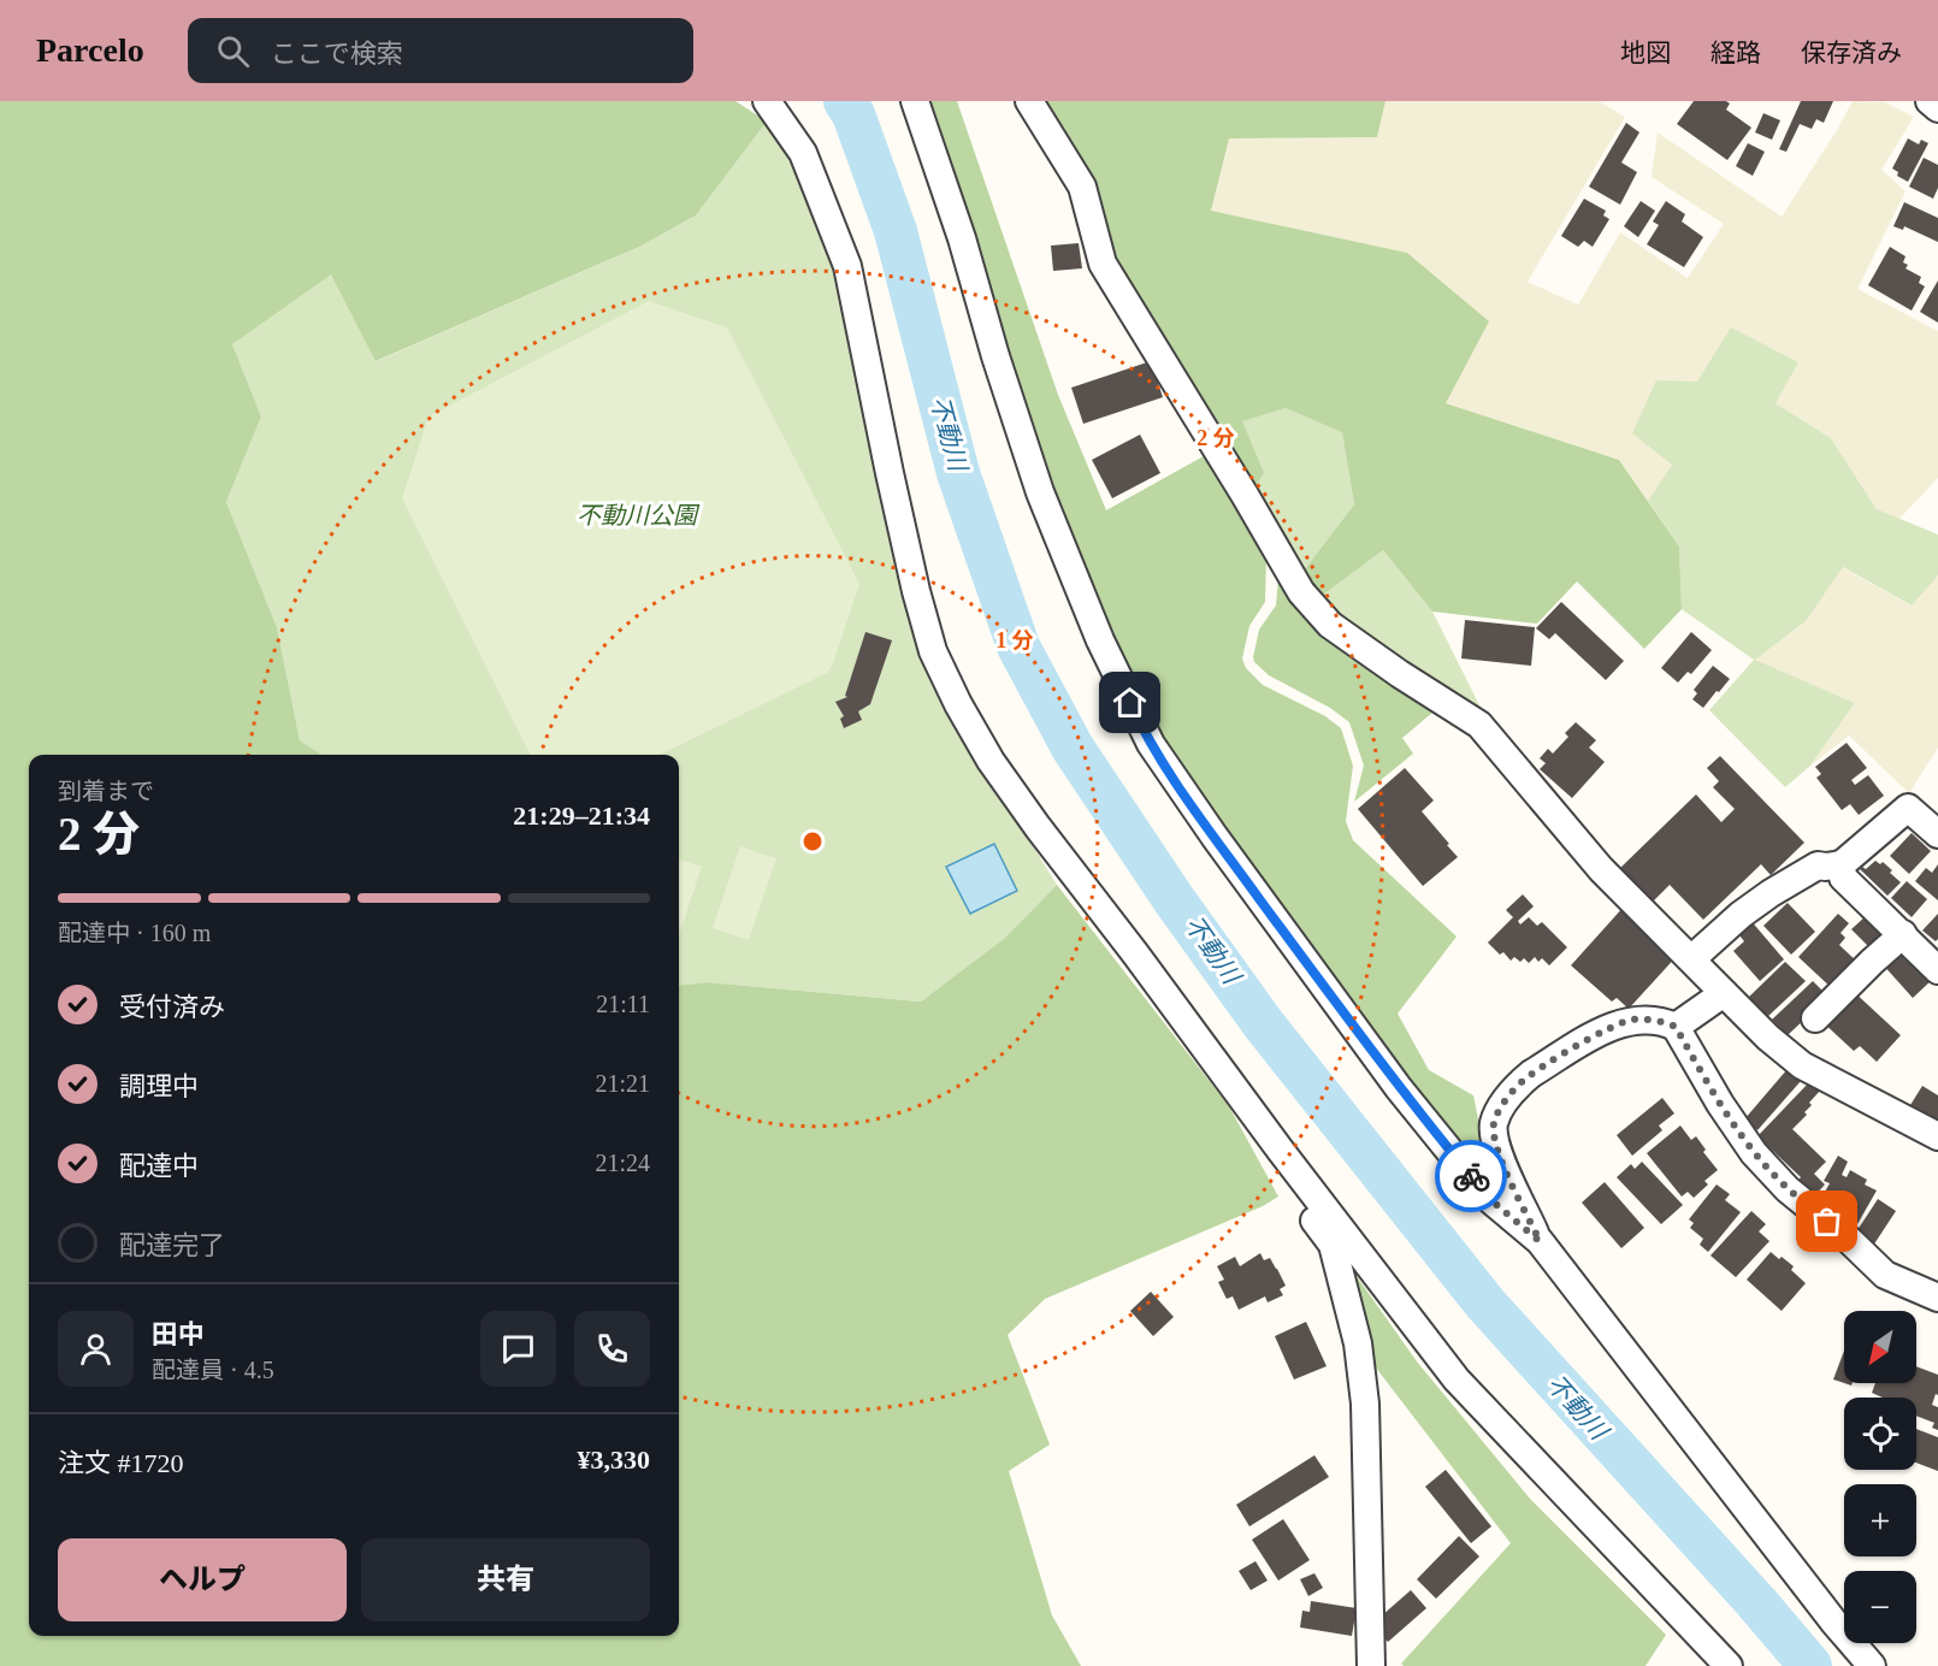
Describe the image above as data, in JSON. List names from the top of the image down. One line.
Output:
{"water":["不動川"],"parks":["不動川公園"],"north":"bottom left","page":{"header":"Parcelo","search":"ここで検索","nav":["地図","経路","保存済み"],"heading":["2 分","到着まで","21:29–21:34"],"panel":["田中","配達員 · 4.5","注文 #1720","¥3,330"],"bar":"配達中 · 160 m","list":[["受付済み","21:11"],["調理中","21:21"],["配達中","21:24"],"配達完了"],"map_buttons":["+","−"],"buttons":["ヘルプ","共有"]},"rings":["2 分","1 分"]}
